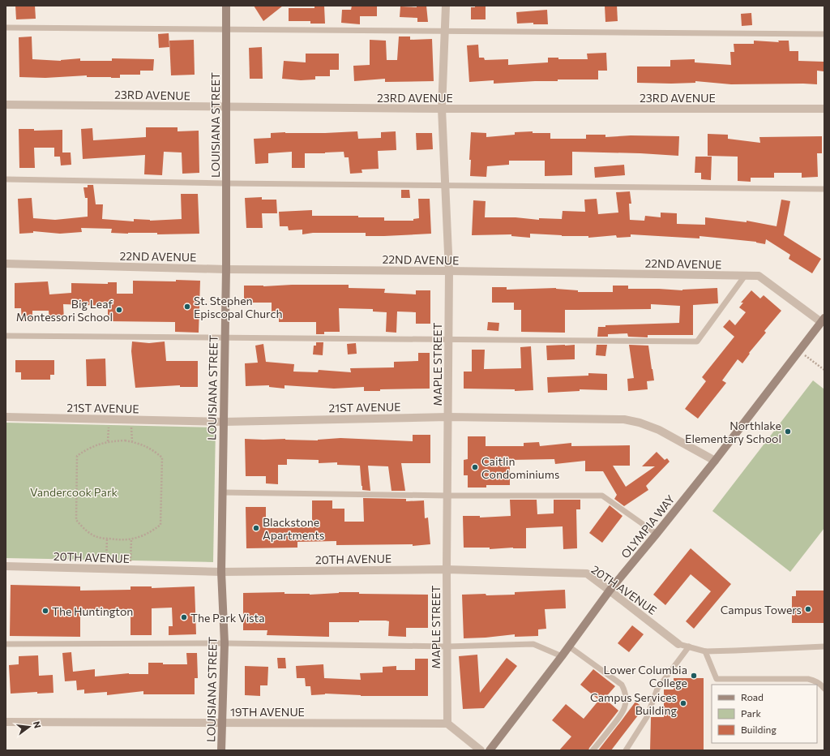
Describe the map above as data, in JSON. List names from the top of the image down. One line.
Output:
{"streets":{"street":["23RD AVENUE","LOUISIANA STREET","22ND AVENUE","MAPLE STREET","21ST AVENUE","OLYMPIA WAY","20TH AVENUE","19TH AVENUE"]},"crossings":[["23RD AVENUE","LOUISIANA STREET"],["23RD AVENUE","MAPLE STREET"],["LOUISIANA STREET","22ND AVENUE"],["LOUISIANA STREET","21ST AVENUE"],["LOUISIANA STREET","20TH AVENUE"],["LOUISIANA STREET","19TH AVENUE"],["22ND AVENUE","MAPLE STREET"],["22ND AVENUE","OLYMPIA WAY"],["MAPLE STREET","21ST AVENUE"],["MAPLE STREET","20TH AVENUE"],["MAPLE STREET","19TH AVENUE"],["21ST AVENUE","OLYMPIA WAY"],["OLYMPIA WAY","20TH AVENUE"]],"parks":["Vandercook Park"],"places":["St. Stephen Episcopal Church","Big Leaf Montessori School","Northlake Elementary School","Caitlin Condominiums","Blackstone Apartments","Campus Towers","The Huntington","The Park Vista","Lower Columbia College","Campus Services Building"],"legend":["Road","Park","Building"],"north":"right"}
